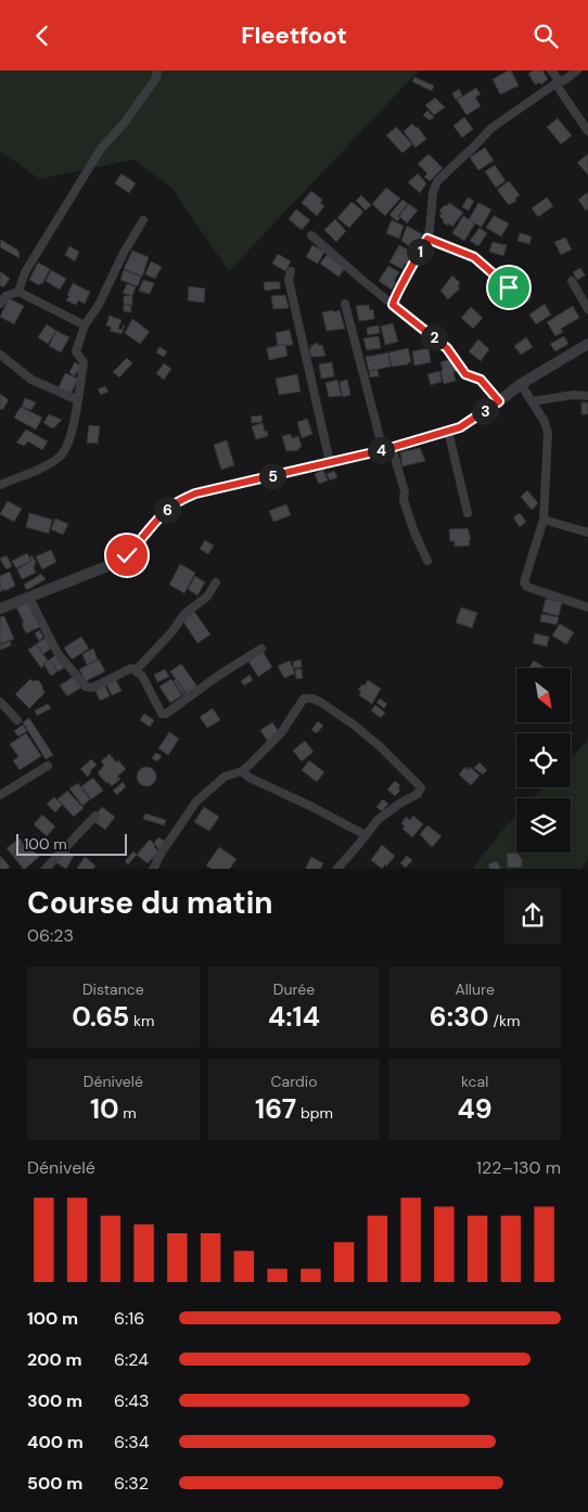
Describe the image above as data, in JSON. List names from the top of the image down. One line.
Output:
{"scale_bar":"100 m","north":"bottom right","page":{"header":"Fleetfoot","pins":["1","2","3","4","5","6"],"scale":"100 m","heading":["Course du matin","06:23"],"stats":[["Distance","0.65 km"],["Durée","4:14"],["Allure","6:30 /km"],["Dénivelé","10 m"],["Cardio","167 bpm"],["kcal","49"]],"chart":["Dénivelé","122–130 m"],"list":[{"name":"100 m","note":"6:16"},{"name":"200 m","note":"6:24"},{"name":"300 m","note":"6:43"},{"name":"400 m","note":"6:34"},{"name":"500 m","note":"6:32"}]}}
